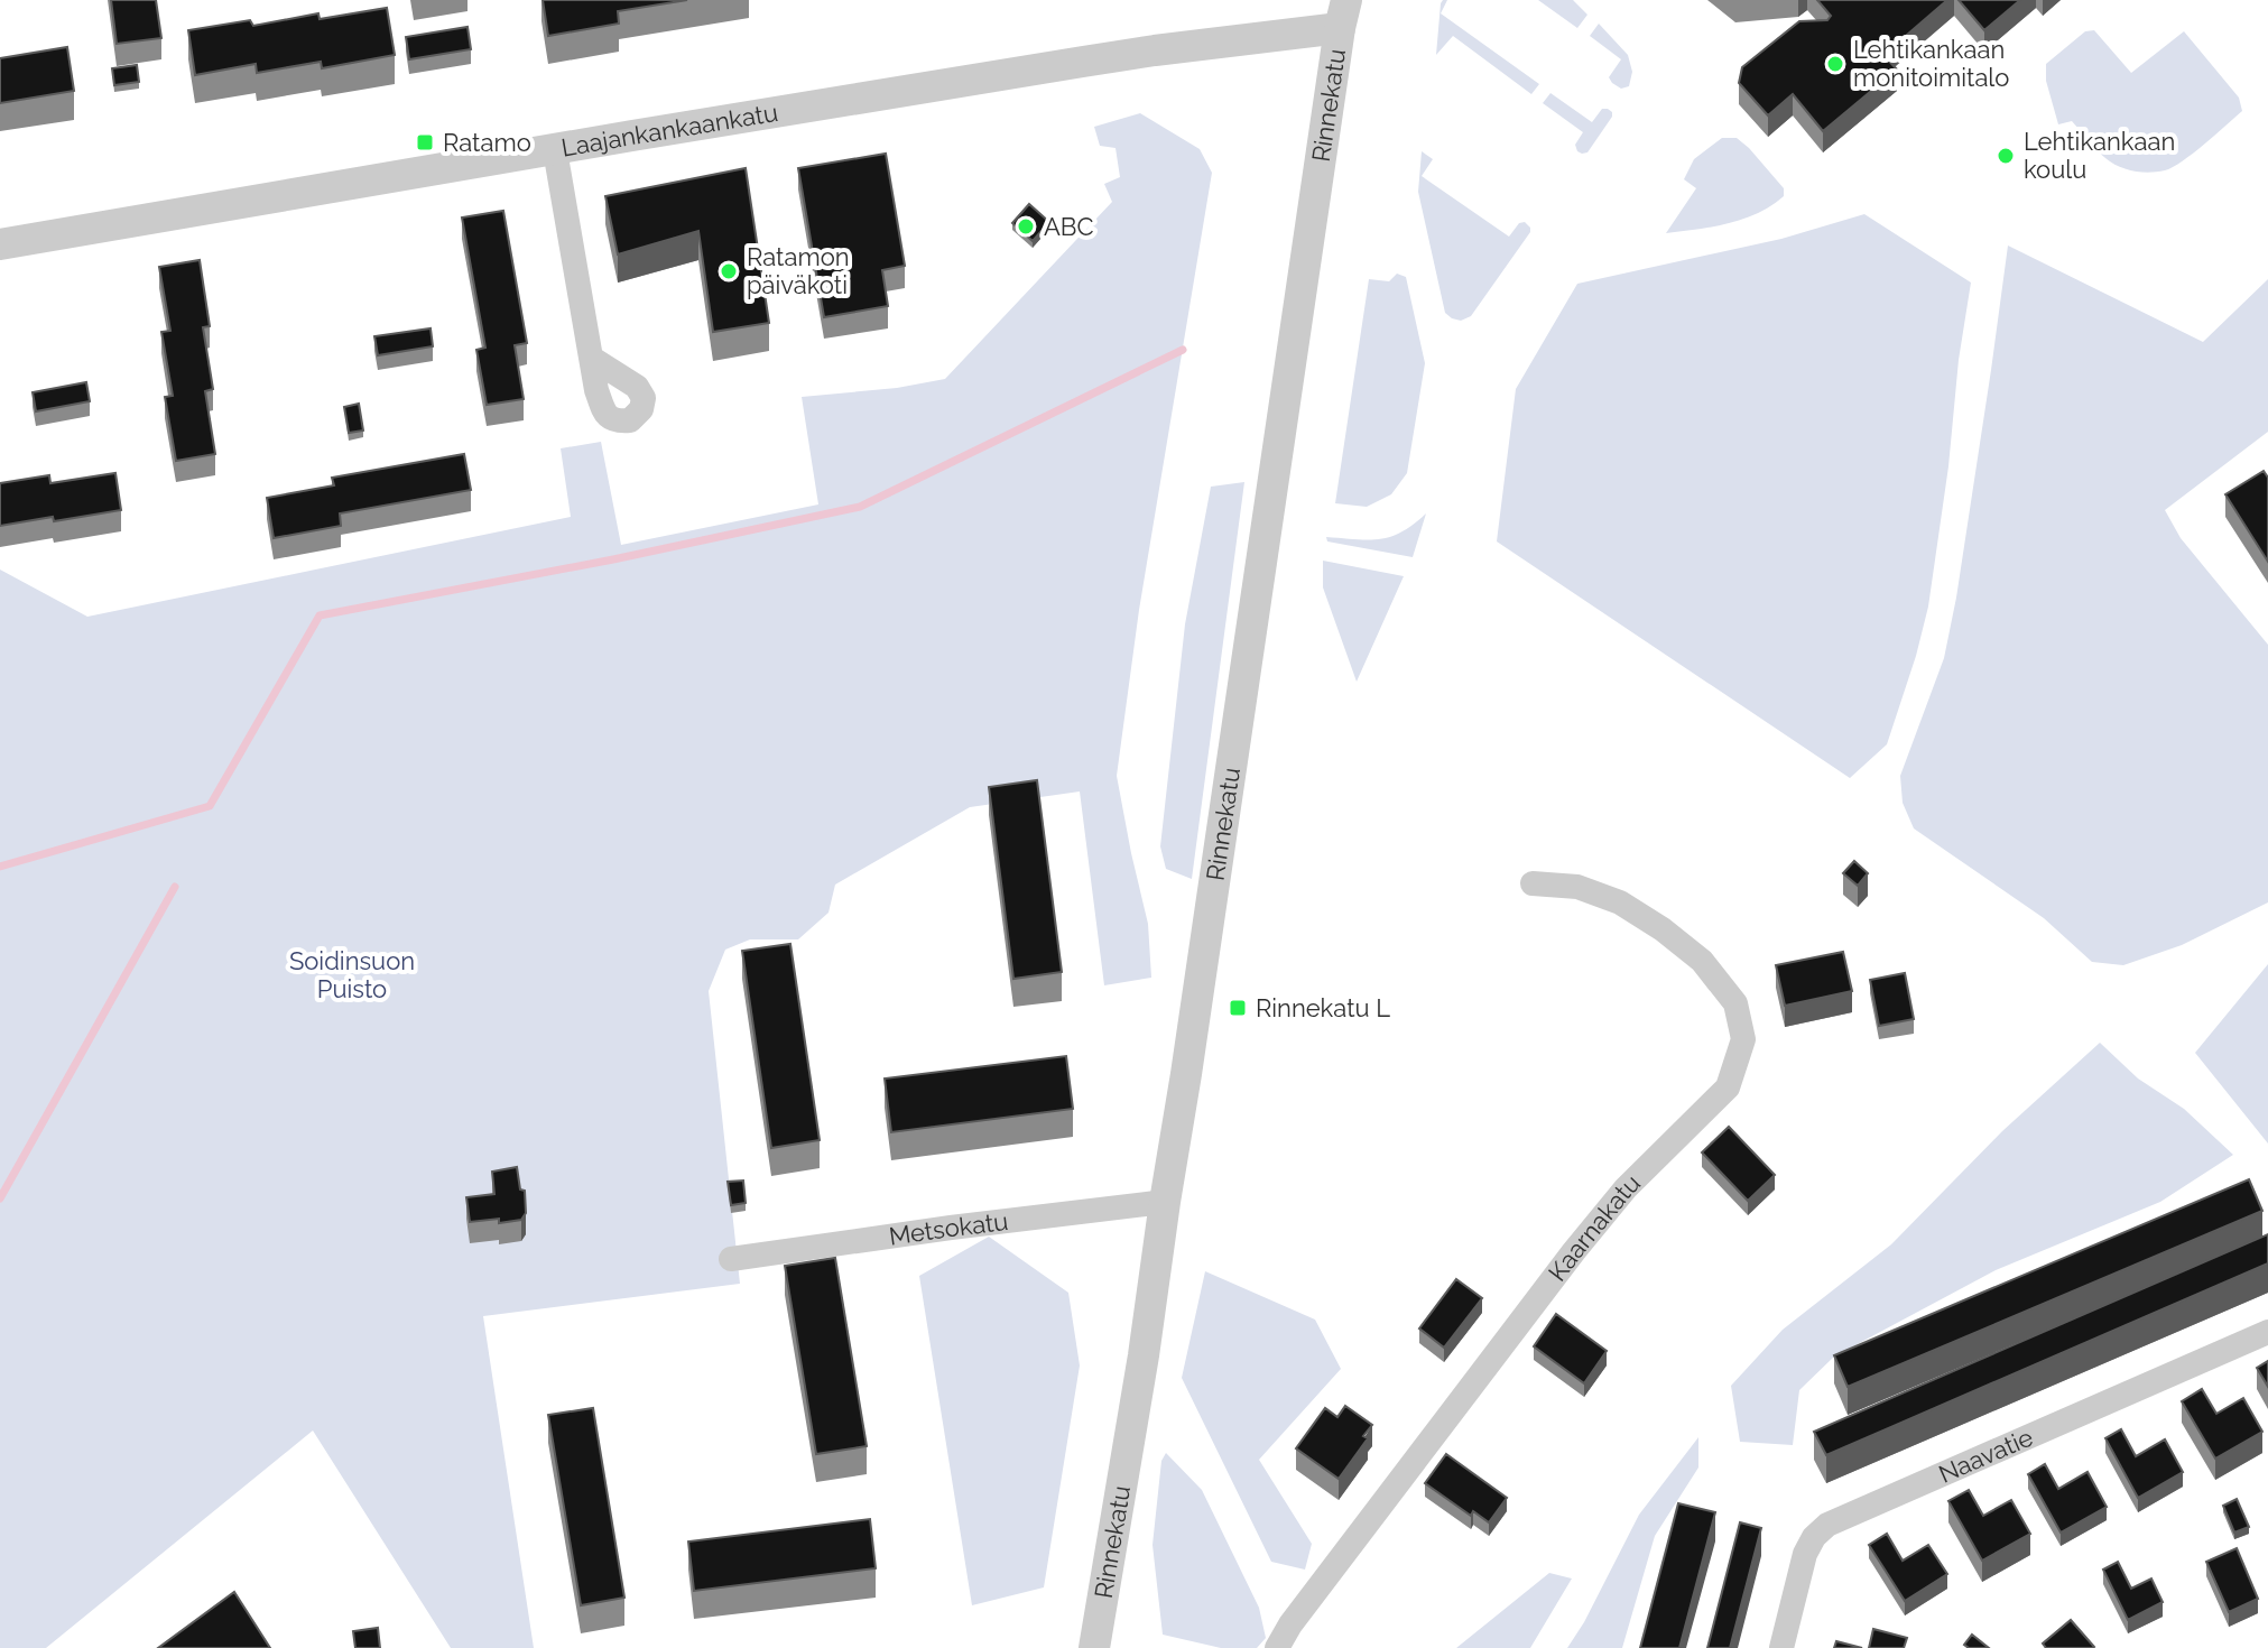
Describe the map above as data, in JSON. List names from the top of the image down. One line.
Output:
{"streets":{"street":["Rinnekatu","Laajankankaankatu","Metsokatu","Kaarnakatu","Naavatie"]},"crossings":[["Rinnekatu","Laajankankaankatu"],["Rinnekatu","Metsokatu"]],"parks":["Soidinsuon Puisto"],"places":{"other":["Lehtikankaan monitoimitalo","Lehtikankaan koulu","ABC","Ratamon päiväkoti"],"transit":["Ratamo","Rinnekatu L"]}}
